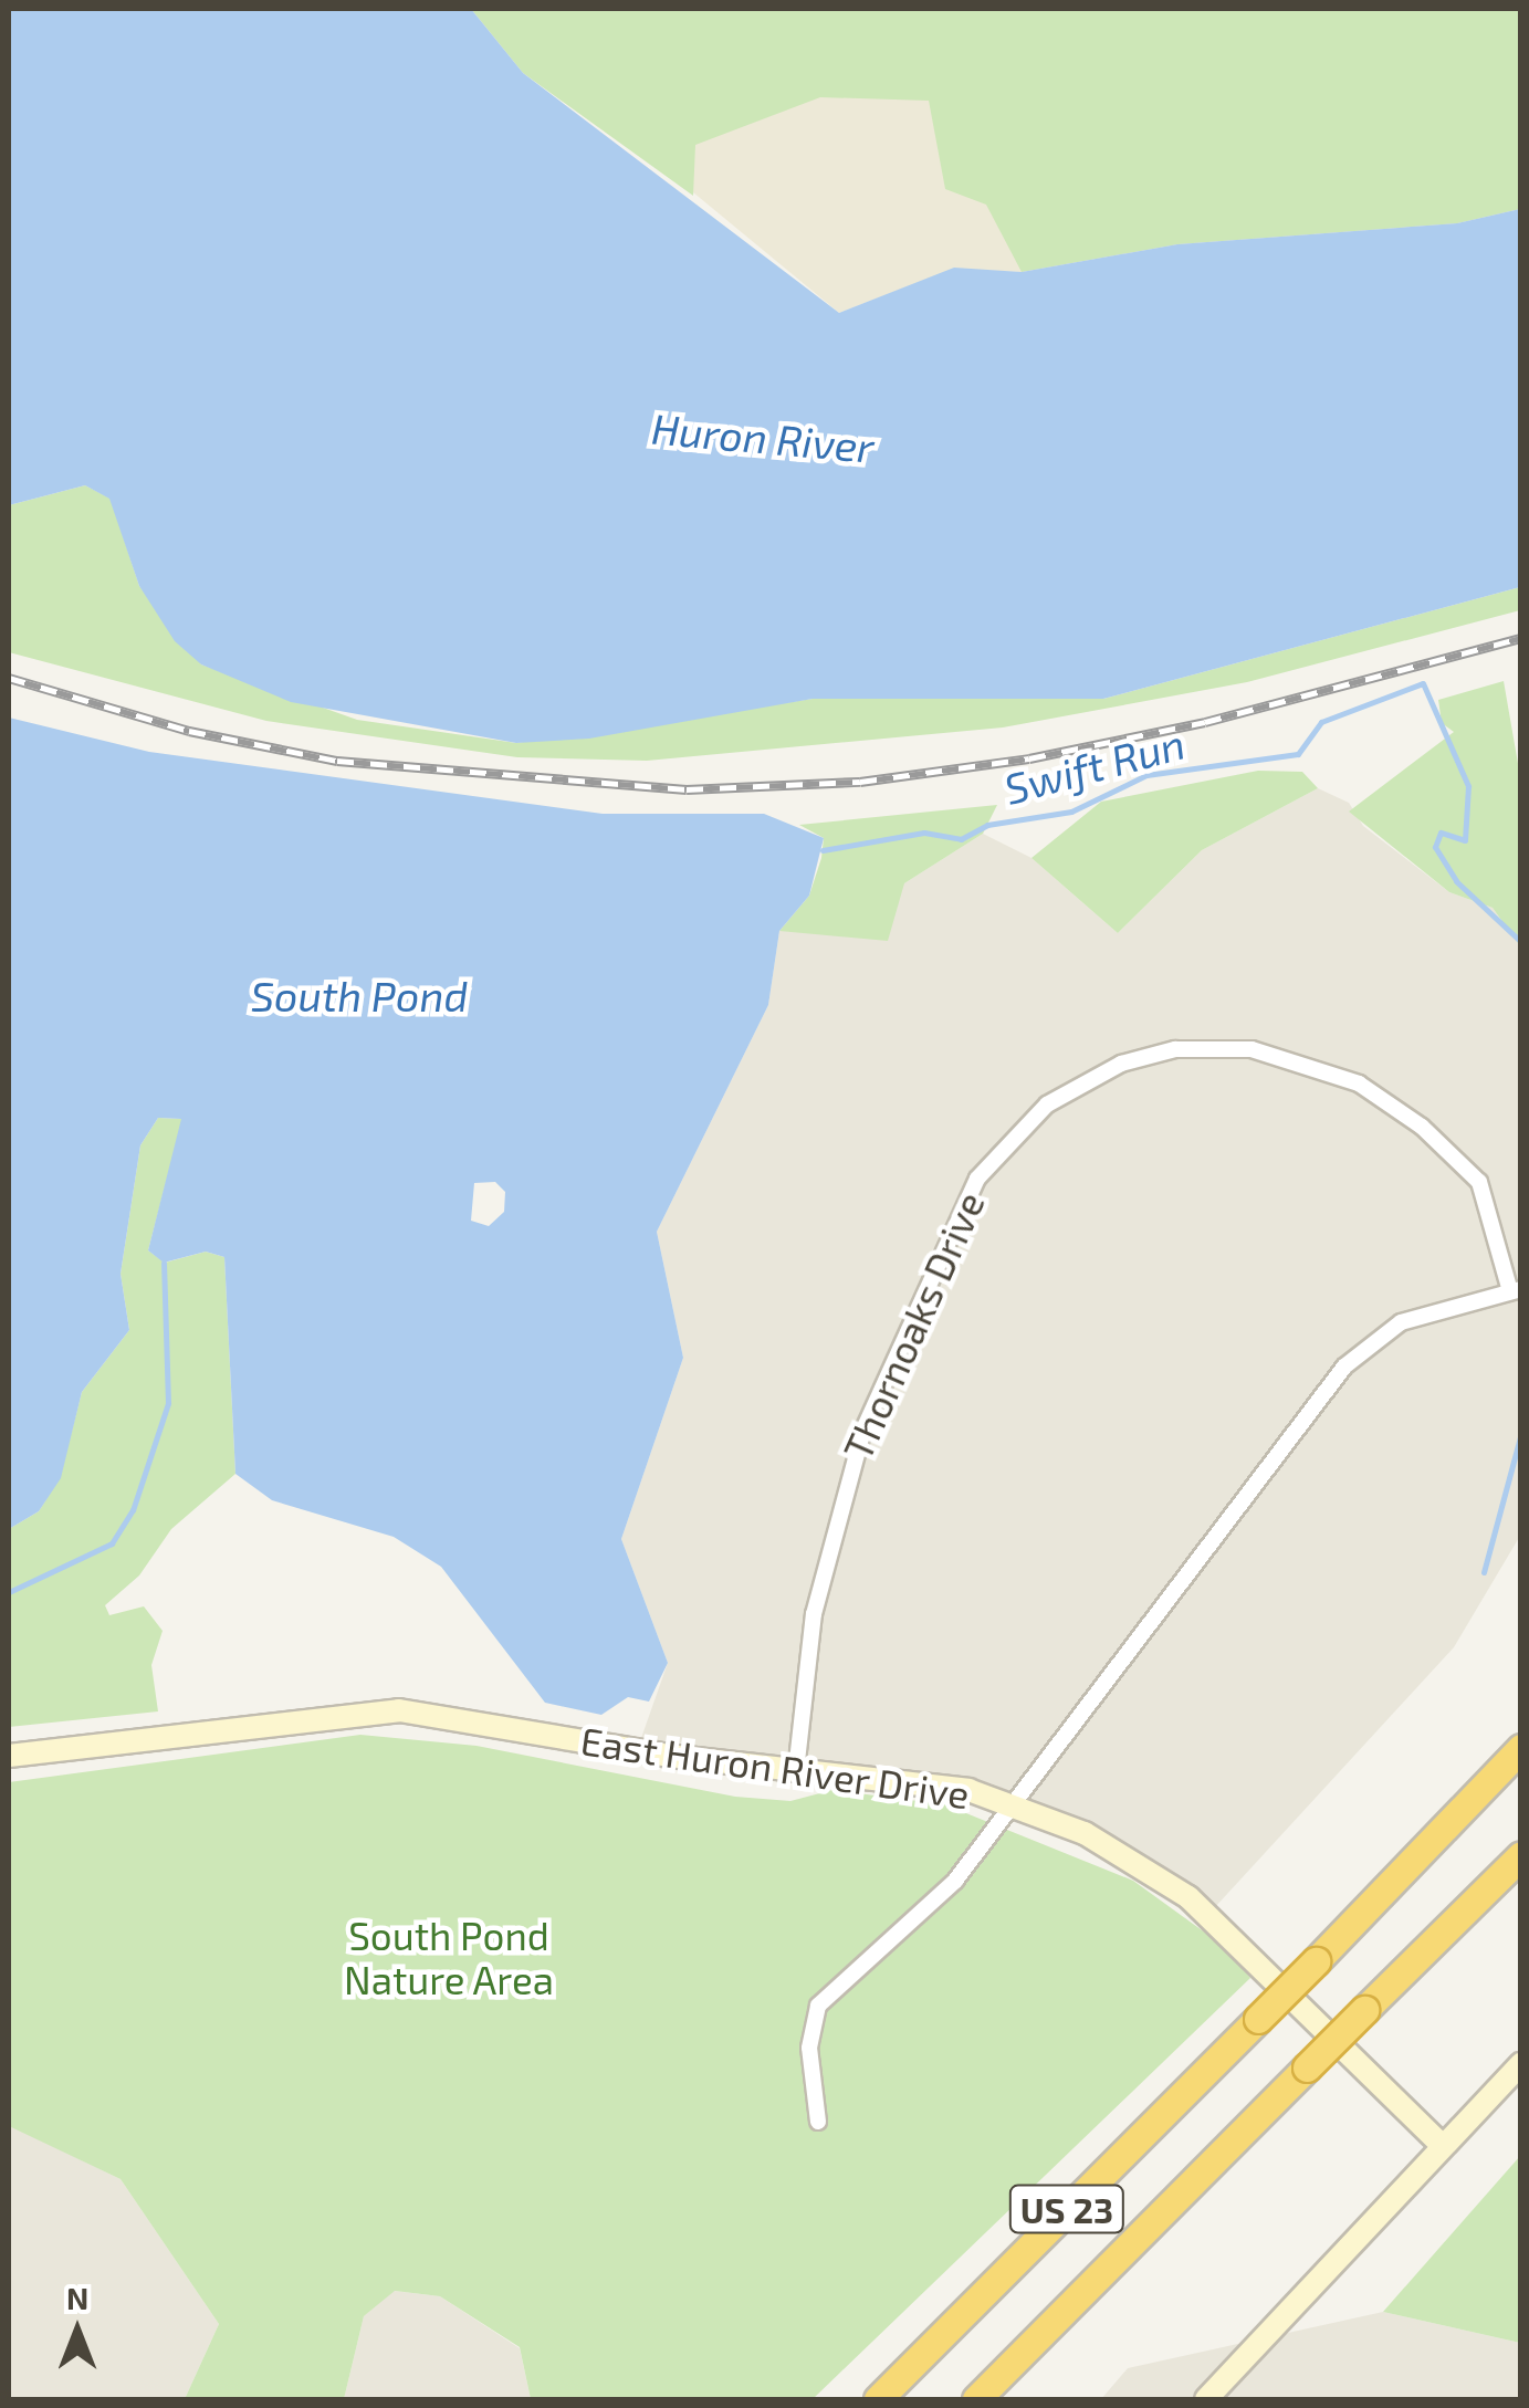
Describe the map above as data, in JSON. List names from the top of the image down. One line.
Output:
{"streets":{"highway":["US 23"],"main road":["East Huron River Drive"],"street":["Thornoaks Drive"]},"crossings":[["Thornoaks Drive","East Huron River Drive"]],"water":["Huron River","Swift Run","South Pond"],"parks":["South Pond Nature Area"],"north":"top"}
